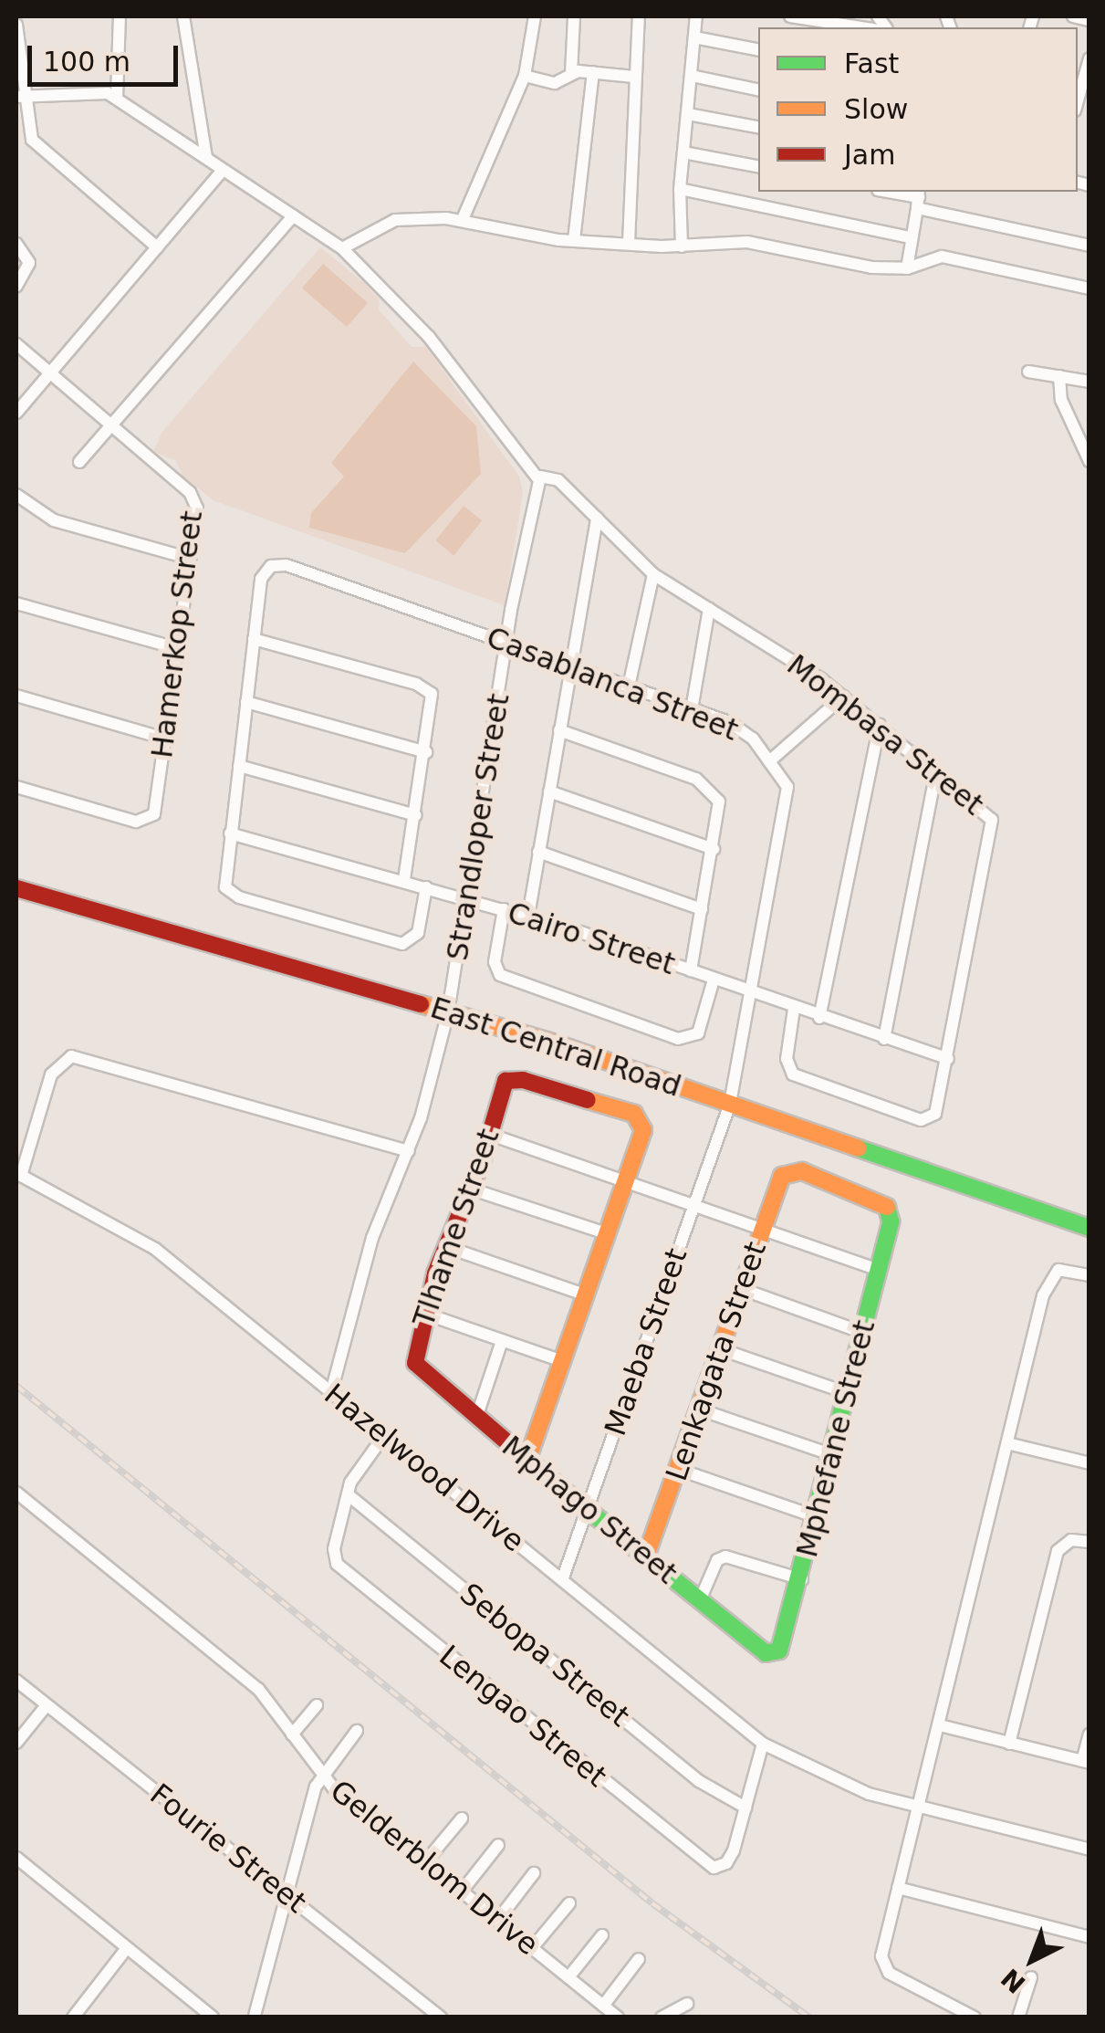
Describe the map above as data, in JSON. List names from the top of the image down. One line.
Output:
{"streets":{"street":["Hamerkop Street","Casablanca Street","Mombasa Street","Strandloper Street","Cairo Street","East Central Road","Tlhame Street","Maeba Street","Lenkagata Street","Mphefane Street","Hazelwood Drive","Mphago Street","Sebopa Street","Lengao Street","Fourie Street","Gelderblom Drive"]},"crossings":[["Casablanca Street","Strandloper Street"],["Casablanca Street","Cairo Street"],["Casablanca Street","East Central Road"],["Casablanca Street","Maeba Street"],["Mombasa Street","Strandloper Street"],["Mombasa Street","Cairo Street"],["Strandloper Street","Cairo Street"],["Strandloper Street","East Central Road"],["Strandloper Street","Hazelwood Drive"],["East Central Road","Maeba Street"],["Tlhame Street","Mphago Street"],["Maeba Street","Hazelwood Drive"],["Maeba Street","Mphago Street"],["Lenkagata Street","Mphefane Street"],["Lenkagata Street","Mphago Street"],["Mphefane Street","Mphago Street"],["Hazelwood Drive","Lengao Street"],["Sebopa Street","Lengao Street"]],"legend":["Fast","Slow","Jam"],"scale_bar":"100 m","north":"bottom left"}
